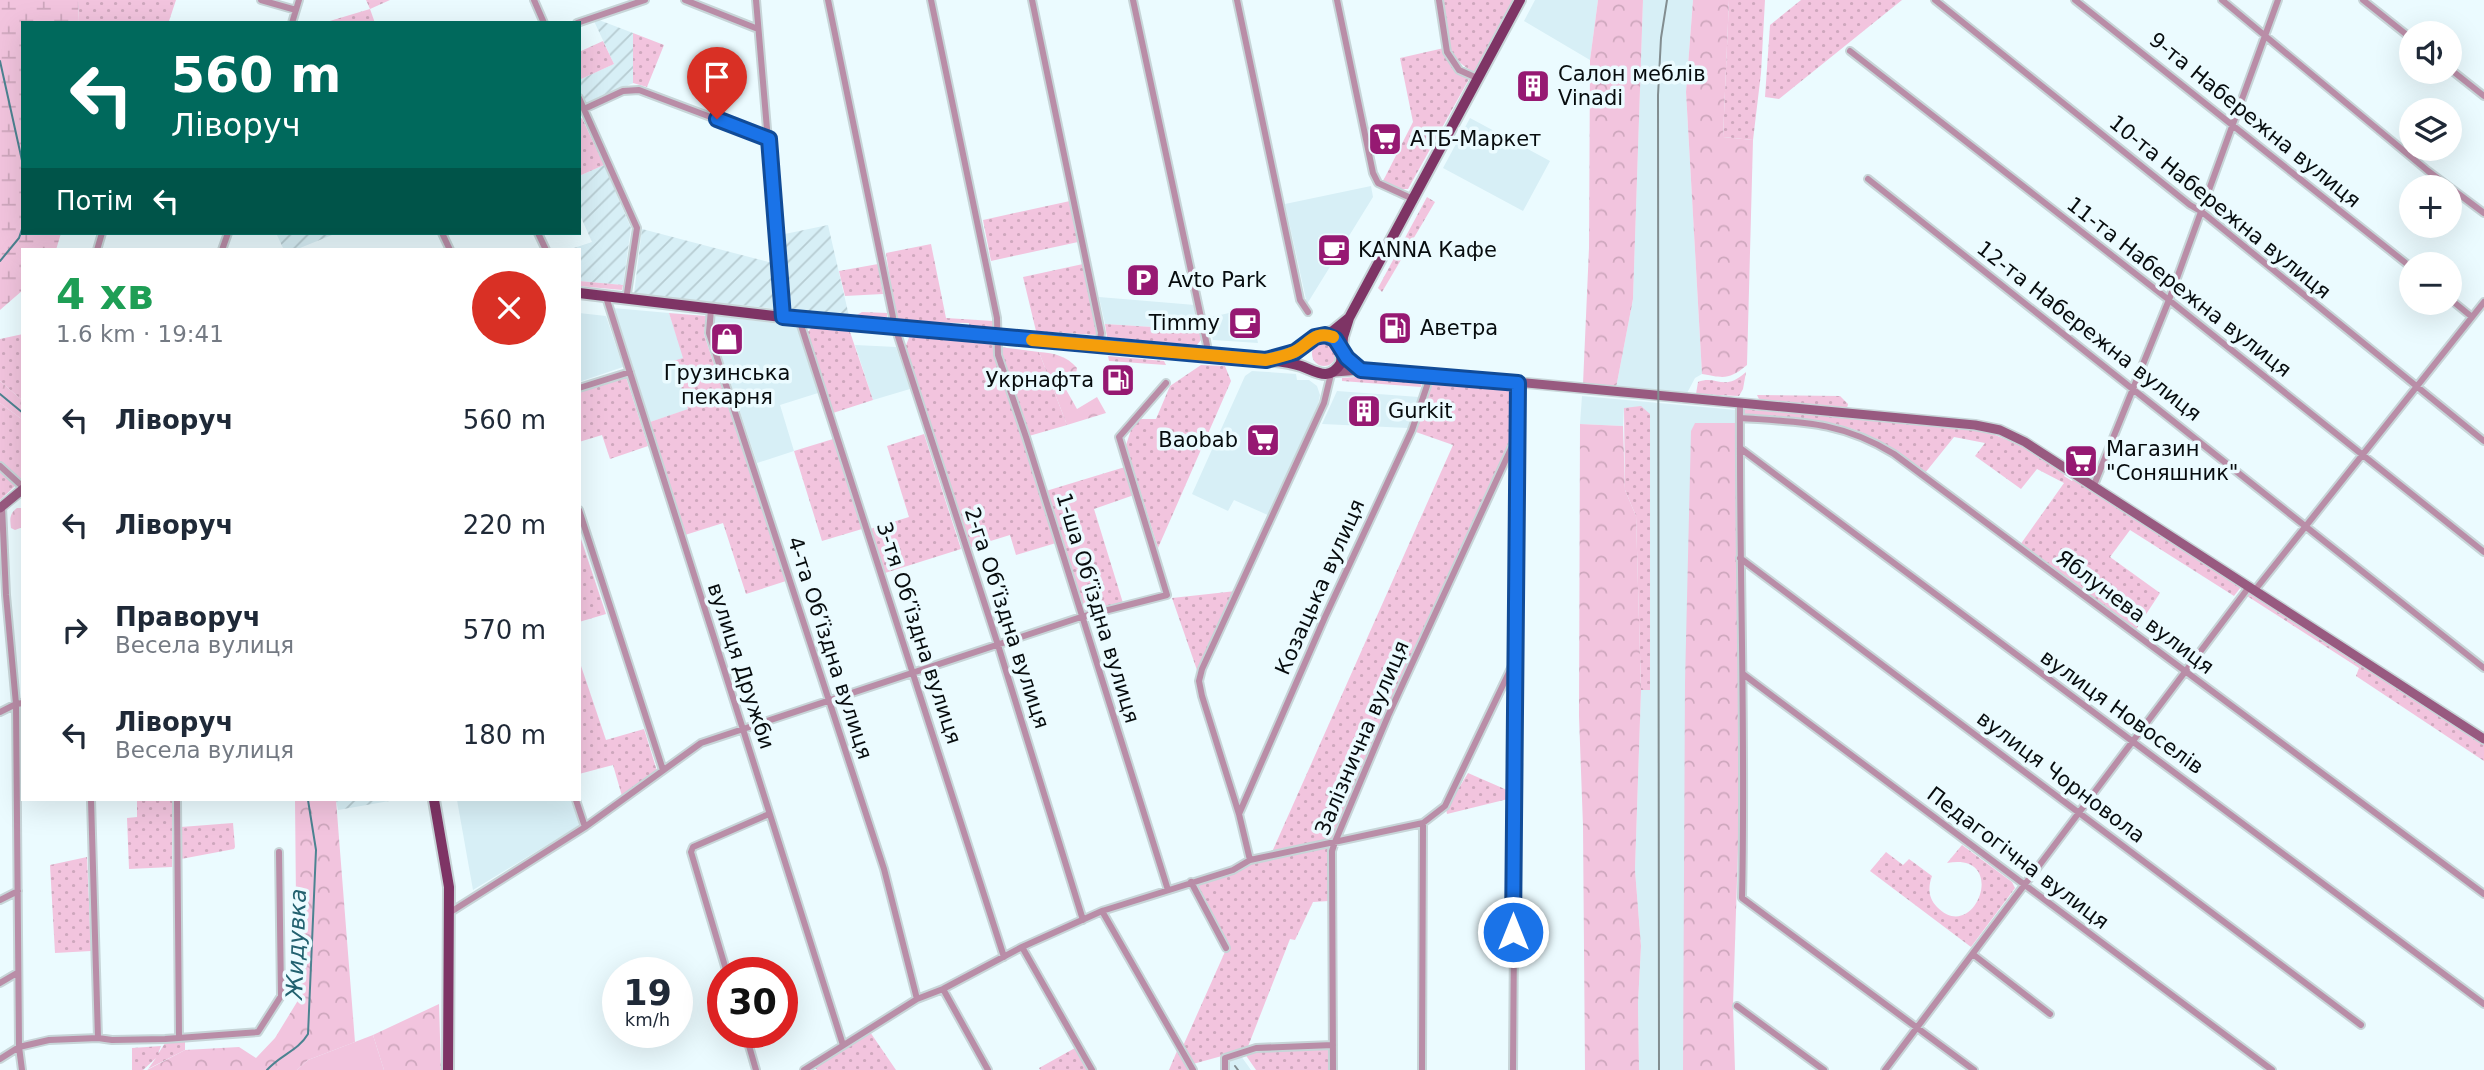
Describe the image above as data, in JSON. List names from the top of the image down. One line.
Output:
{"streets":{"street":["9-та Набережна вулиця","10-та Набережна вулиця","11-та Набережна вулиця","12-та Набережна вулиця","Козацька вулиця","1-ша Обʼїздна вулиця","Яблунева вулиця","2-га Обʼїздна вулиця","3-тя Обʼїздна вулиця","4-та Обʼїздна вулиця","вулиця Дружби","вулиця Новоселів","Залізнична вулиця","вулиця Чорновола","Педагогічна вулиця"]},"water":["Жидувка"],"places":{"building":["Салон меблів Vinadi","Gurkit"],"supermarket":["АТБ-Маркет","Baobab","Магазин \"Соняшник\""],"cafe":["KANNA Кафе","Timmy"],"parking":["Avto Park"],"fuel station":["Аветра","Укрнафта"],"shop":["Грузинська пекарня"]},"page":{"map_buttons":["+","−"],"turn":["560 m","Ліворуч"],"then":"Потім","heading":["4 хв","1.6 km · 19:41"],"list":[{"name":"Ліворуч","value":"560 m"},{"name":"Ліворуч","value":"220 m"},{"name":"Праворуч","note":"Весела вулиця","value":"570 m"},{"name":"Ліворуч","note":"Весела вулиця","value":"180 m"}],"speed":"19 km/h","limit":"30"}}
